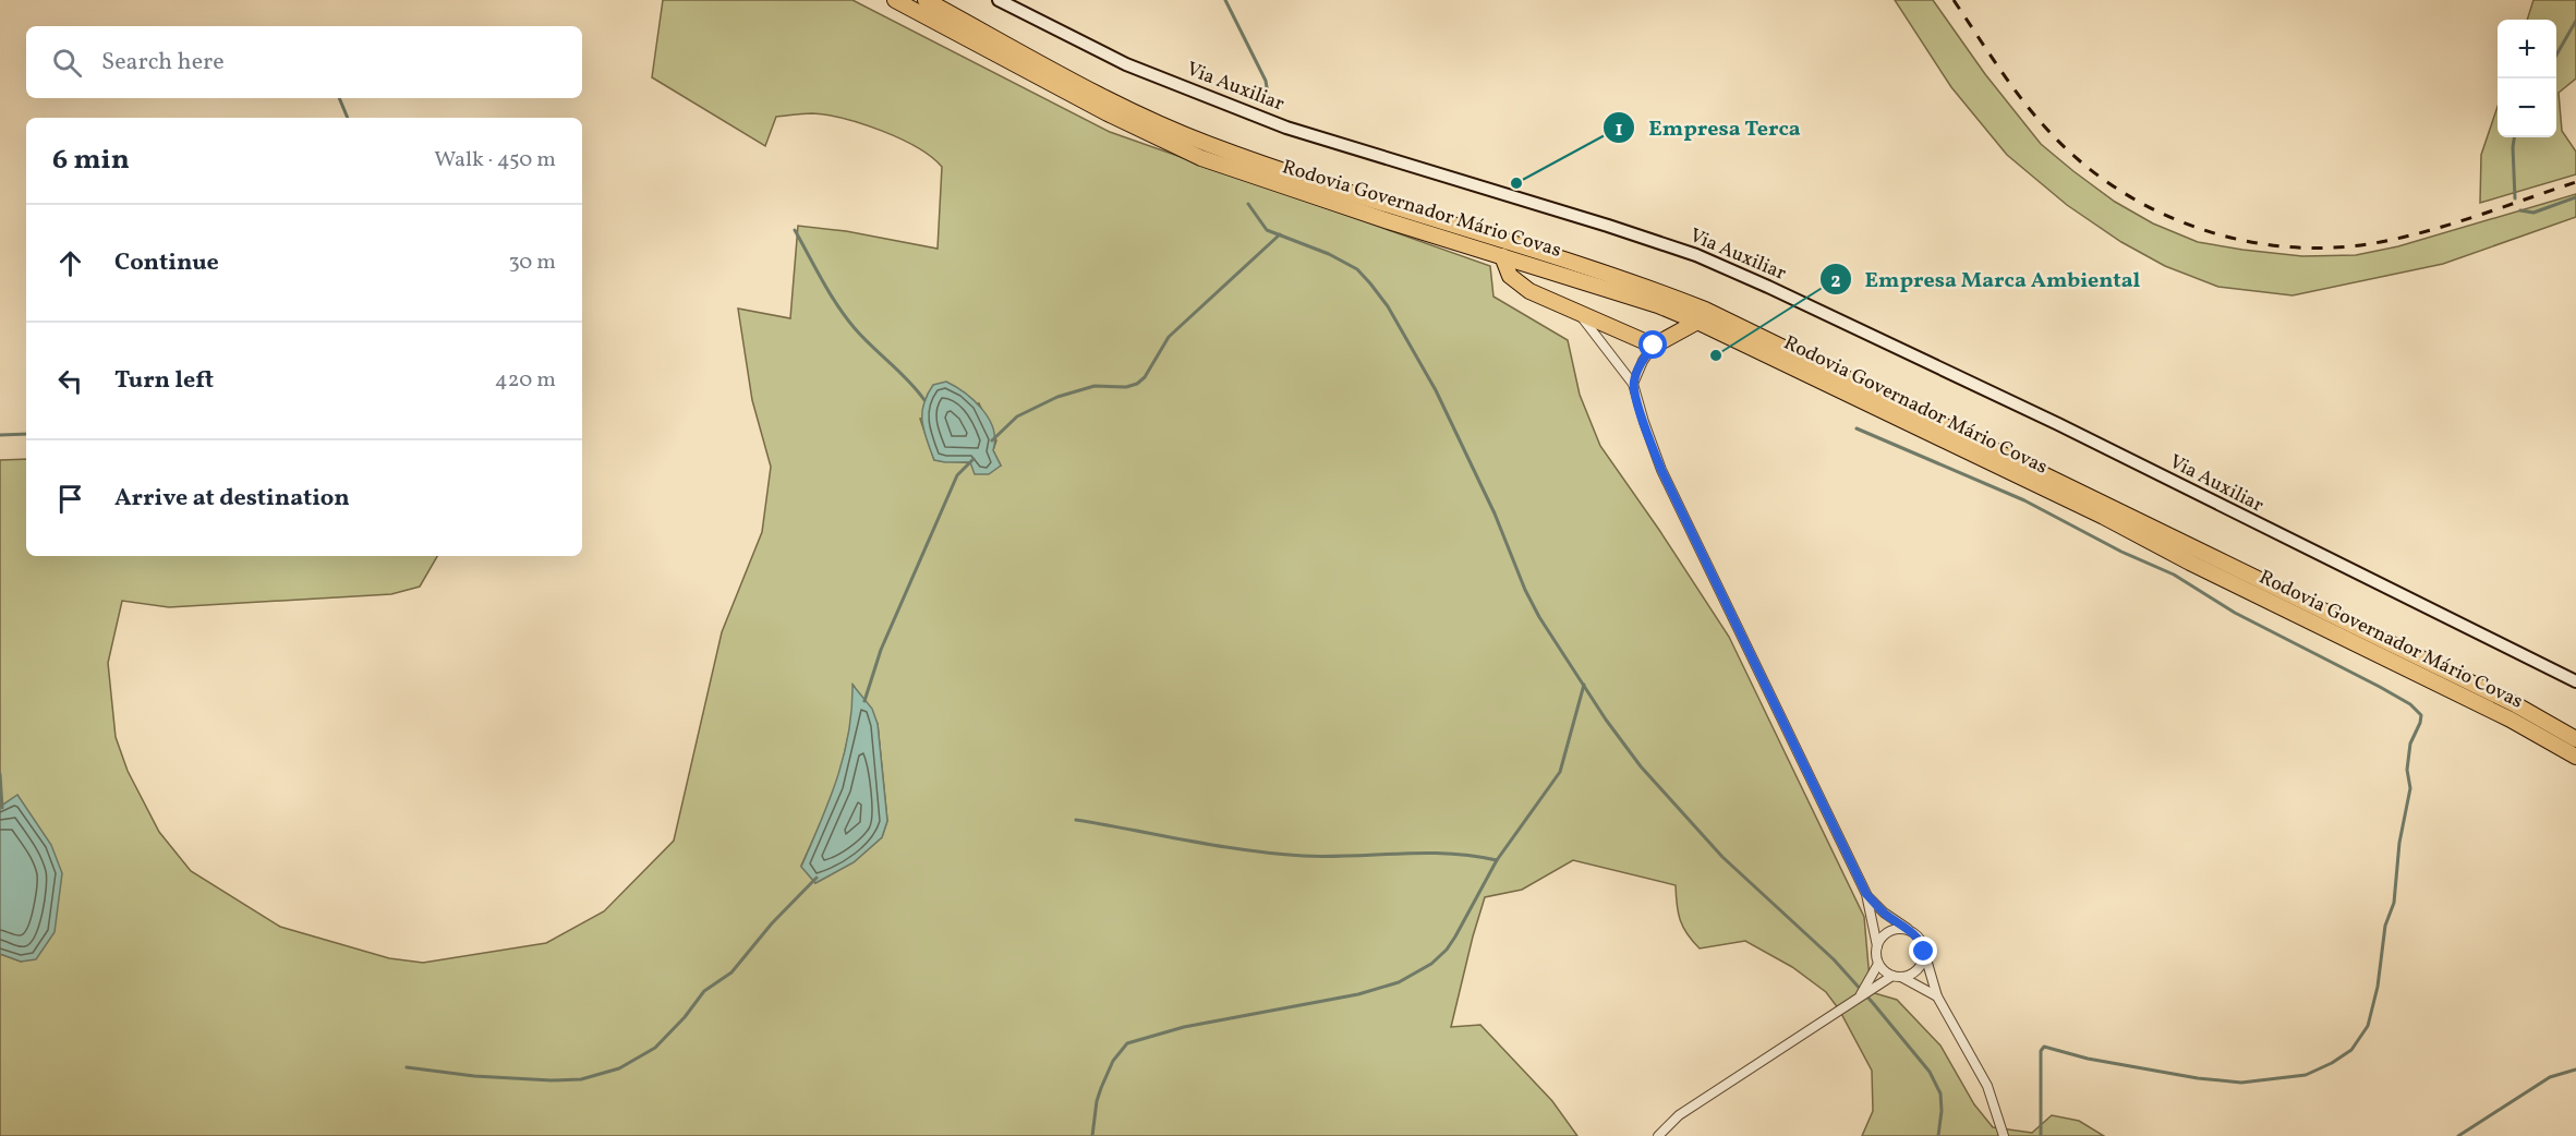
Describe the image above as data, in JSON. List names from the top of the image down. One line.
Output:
{"streets":{"highway":["Rodovia Governador Mário Covas"],"street":["Via Auxiliar"]},"places":["Empresa Terca","Empresa Marca Ambiental"],"page":{"map_buttons":["+","−"],"search":"Search here","heading":["6 min","Walk · 450 m"],"list":[["Continue","30 m"],["Turn left","420 m"],"Arrive at destination"]}}
